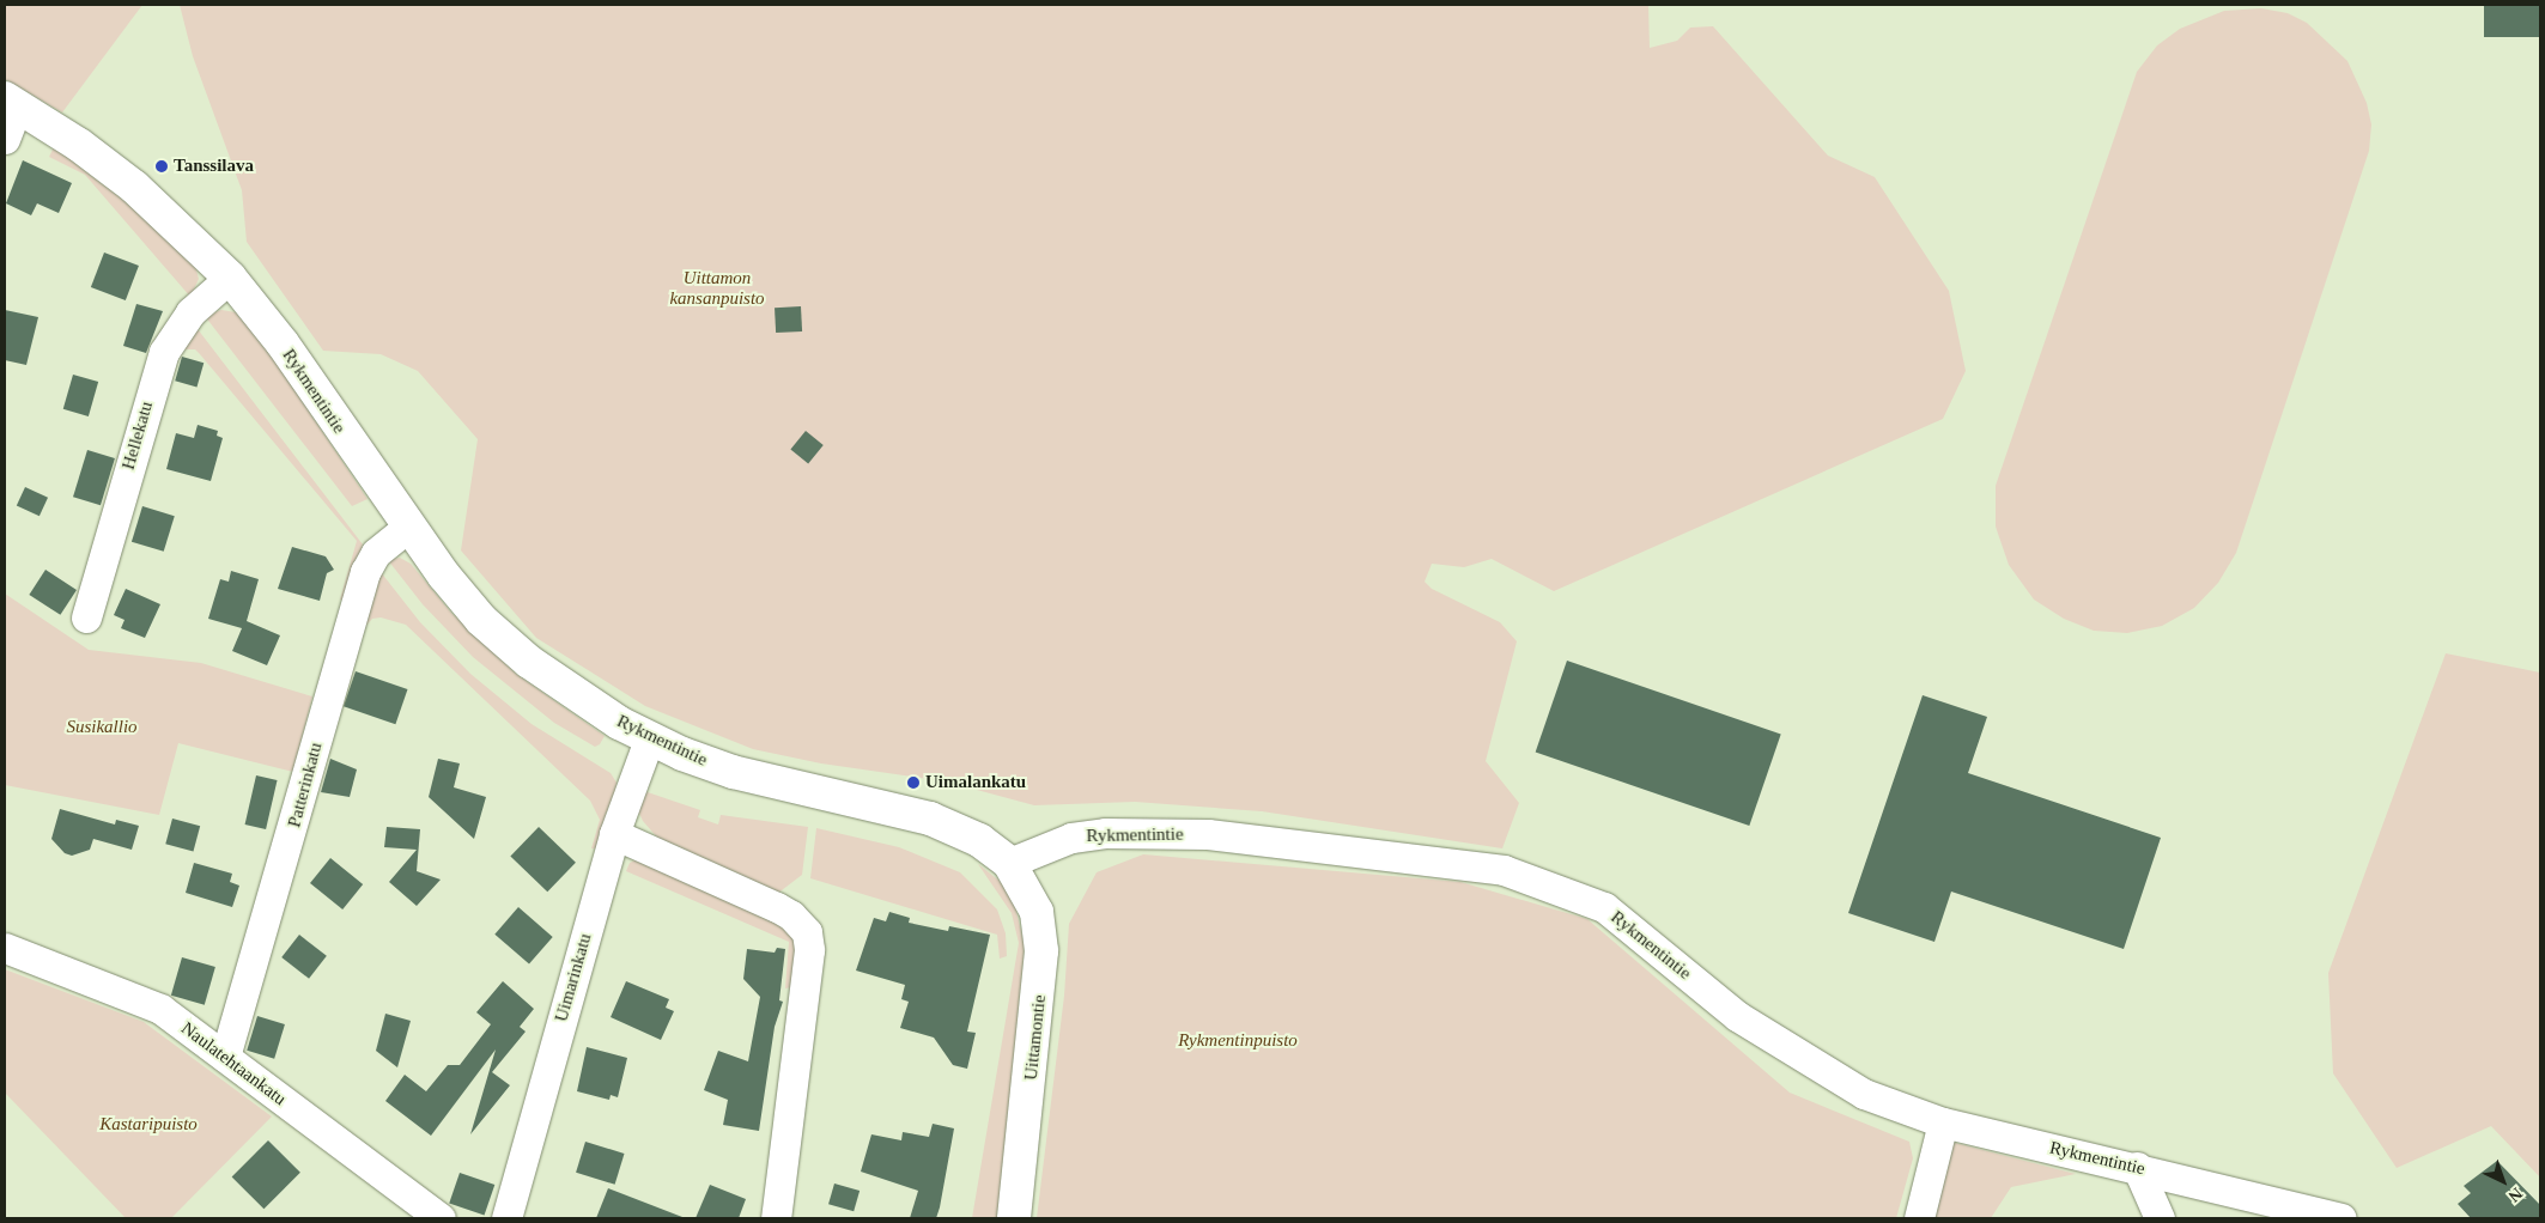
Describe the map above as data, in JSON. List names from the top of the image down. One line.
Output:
{"streets":{"street":["Rykmentintie","Hellekatu","Patterinkatu","Uimarinkatu","Uittamontie","Naulatehtaankatu"]},"crossings":[["Rykmentintie","Hellekatu"],["Rykmentintie","Patterinkatu"],["Rykmentintie","Uimarinkatu"],["Rykmentintie","Uittamontie"],["Patterinkatu","Naulatehtaankatu"]],"parks":["Uittamon kansanpuisto","Susikallio","Rykmentinpuisto","Kastaripuisto"],"places":["Tanssilava","Uimalankatu"],"north":"bottom right"}
